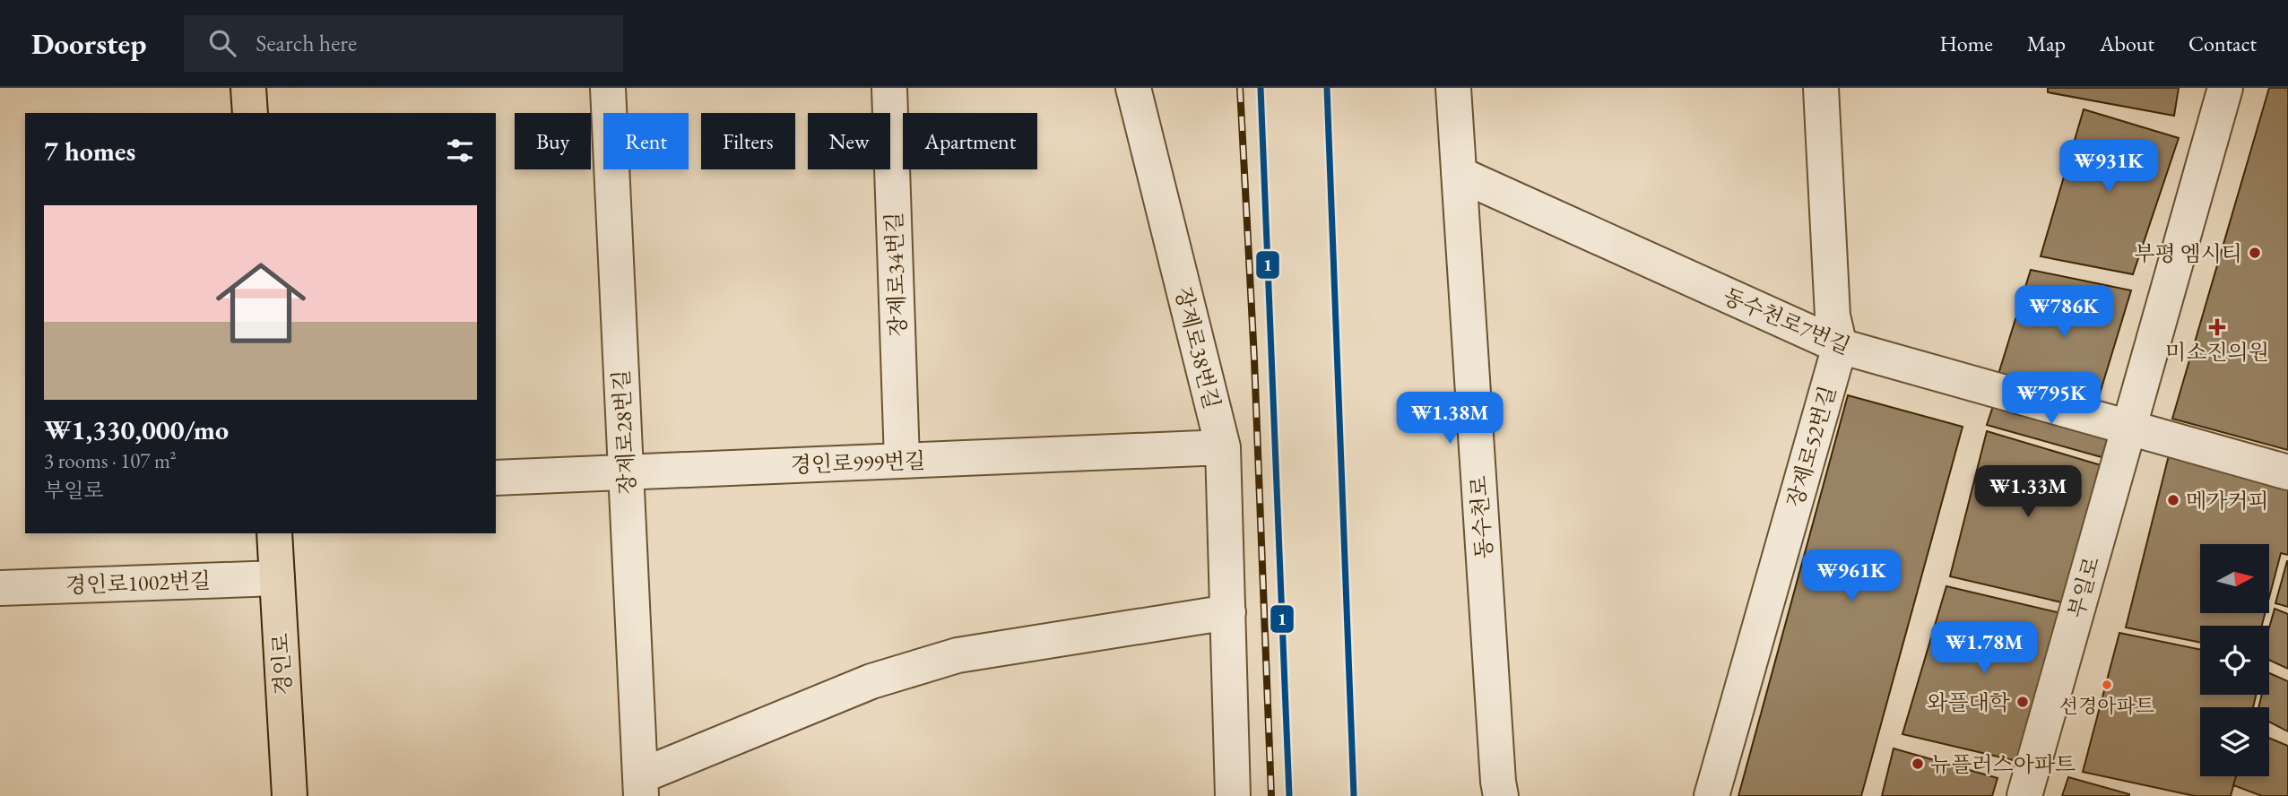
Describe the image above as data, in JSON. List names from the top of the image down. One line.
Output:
{"streets":{"main road":["경인로"],"street":["장제로34번길","동수천로7번길","장제로38번길","장제로28번길","장제로52번길","경인로999번길","동수천로","경인로1002번길","부일로"]},"crossings":[["장제로34번길","경인로999번길"],["동수천로7번길","장제로52번길"],["동수천로7번길","동수천로"],["동수천로7번길","부일로"],["장제로38번길","장제로28번길"],["장제로38번길","경인로999번길"],["장제로28번길","경인로999번길"],["경인로1002번길","경인로"]],"places":{"other":["부평 엠시티","메가커피","선경아파트","와플대학","뉴플러스아파트"],"health":["미소진의원"]},"lines":["transit line 1"],"north":"right","page":{"header":"Doorstep","search":"Search here","nav":["Home","Map","About","Contact"],"chip":["Buy","Rent","Filters","New","Apartment"],"heading":"7 homes","price":["₩931K","₩786K","₩795K","₩1.38M","₩1.33M","₩961K","₩1.78M"],"list":[{"name":"₩1,330,000/mo","note":"3 rooms · 107 m² · 부일로"}]}}
